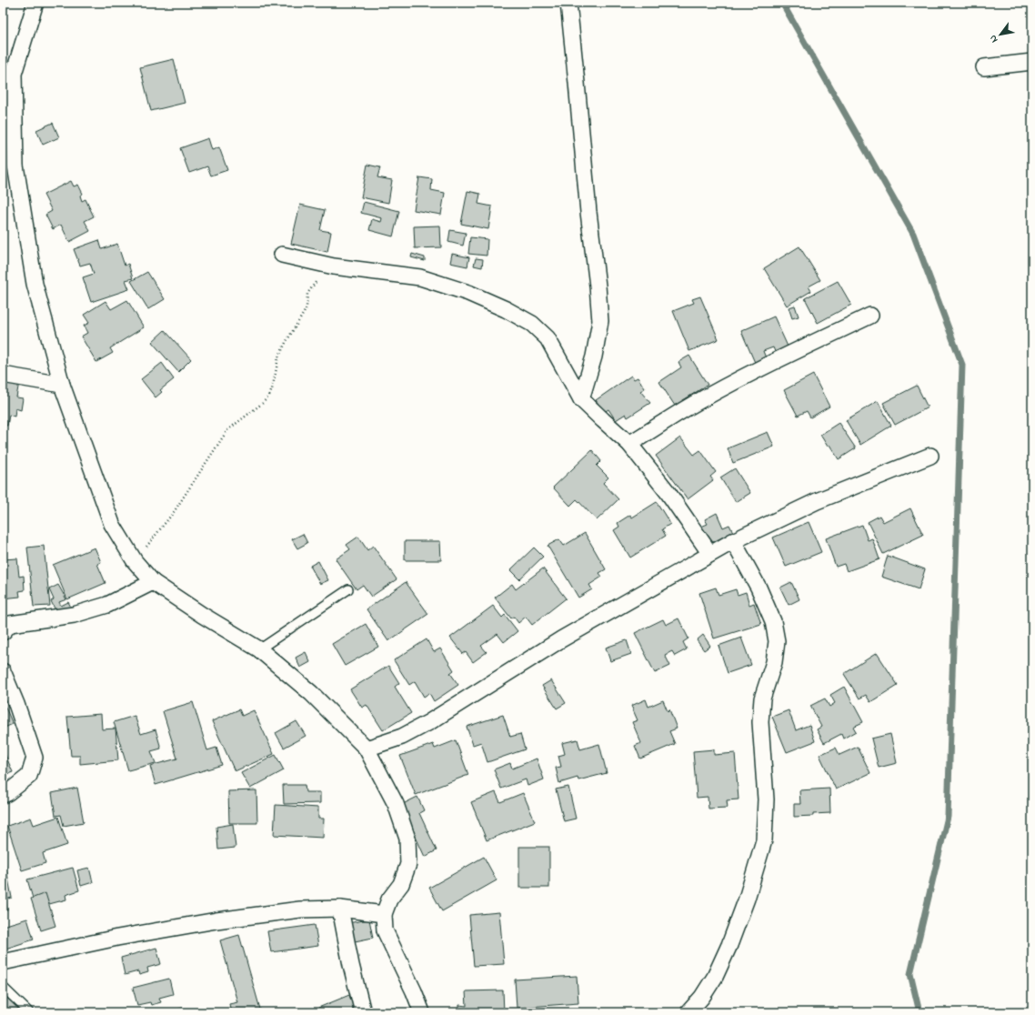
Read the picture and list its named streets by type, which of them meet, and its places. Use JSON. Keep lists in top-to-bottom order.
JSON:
{
  "north": "bottom left"
}
